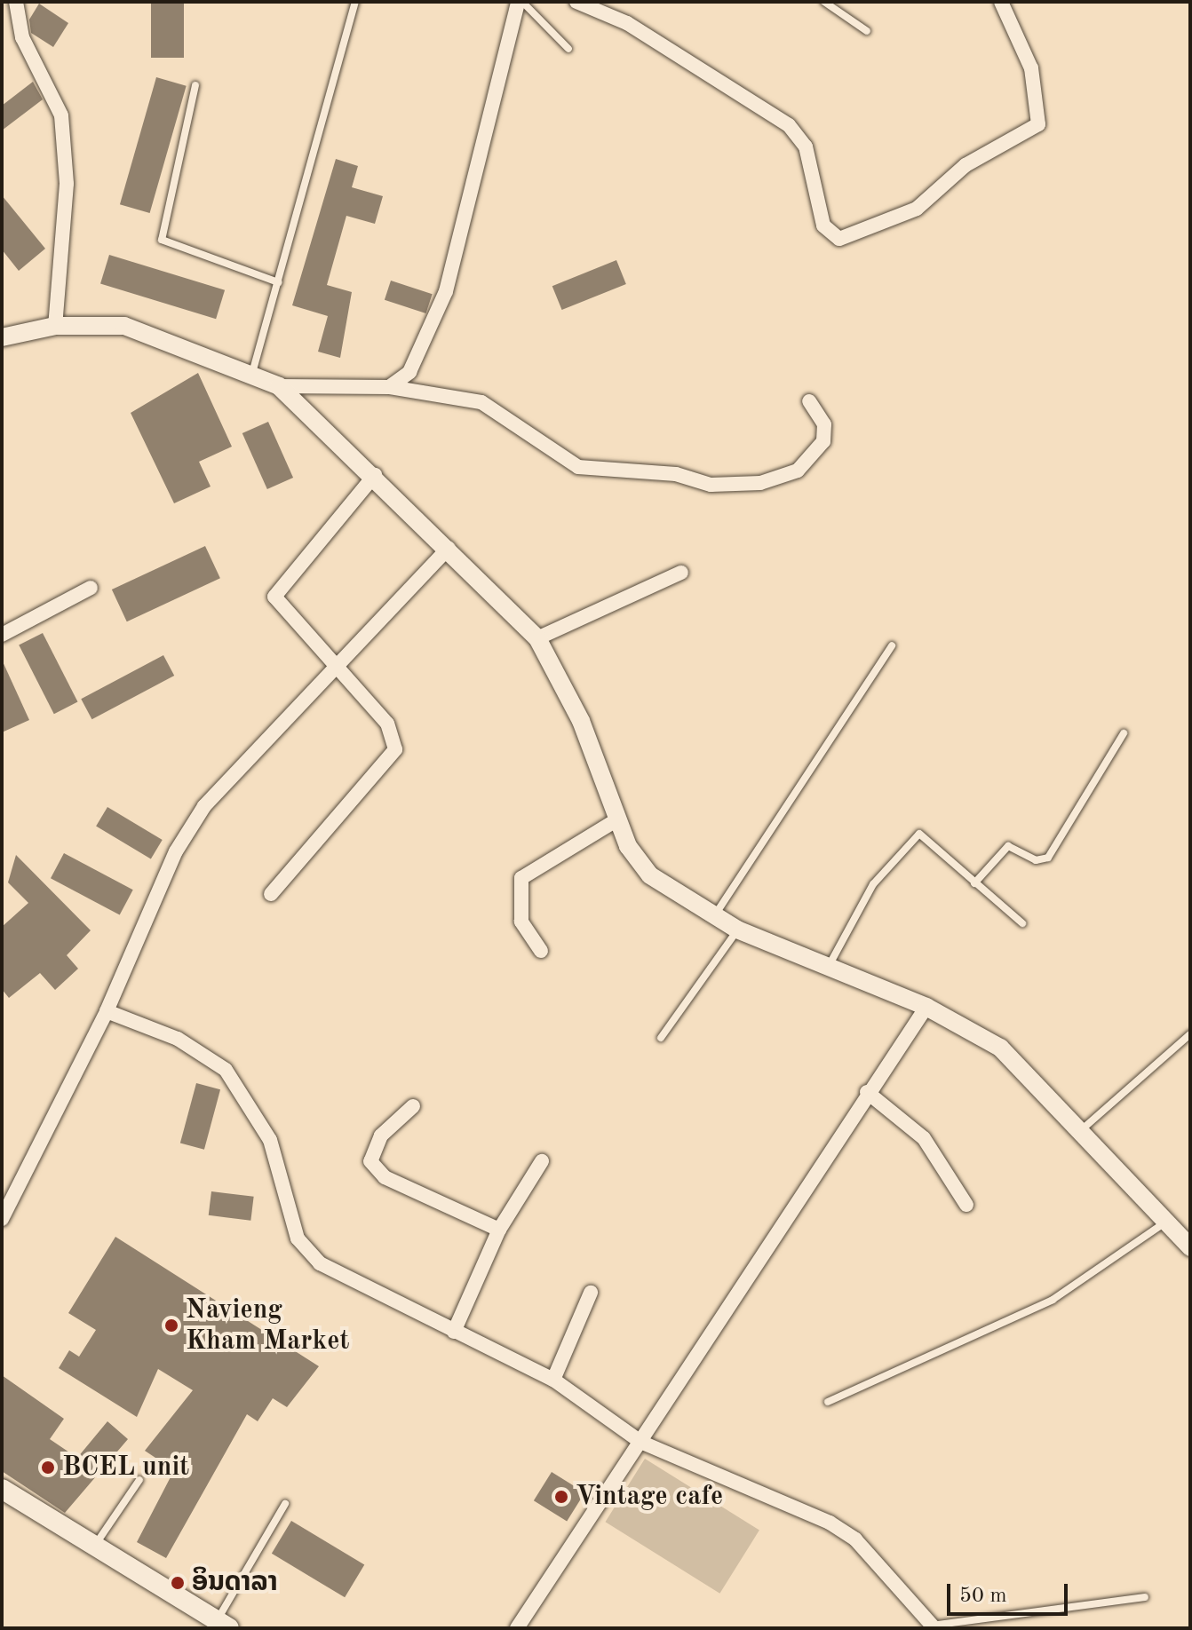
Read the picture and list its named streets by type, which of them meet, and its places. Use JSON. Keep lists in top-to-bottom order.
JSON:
{
  "places": [
    "Navieng Kham Market",
    "BCEL unit",
    "Vintage cafe",
    "ອິນດາລາ"
  ],
  "scale_bar": "50 m"
}
